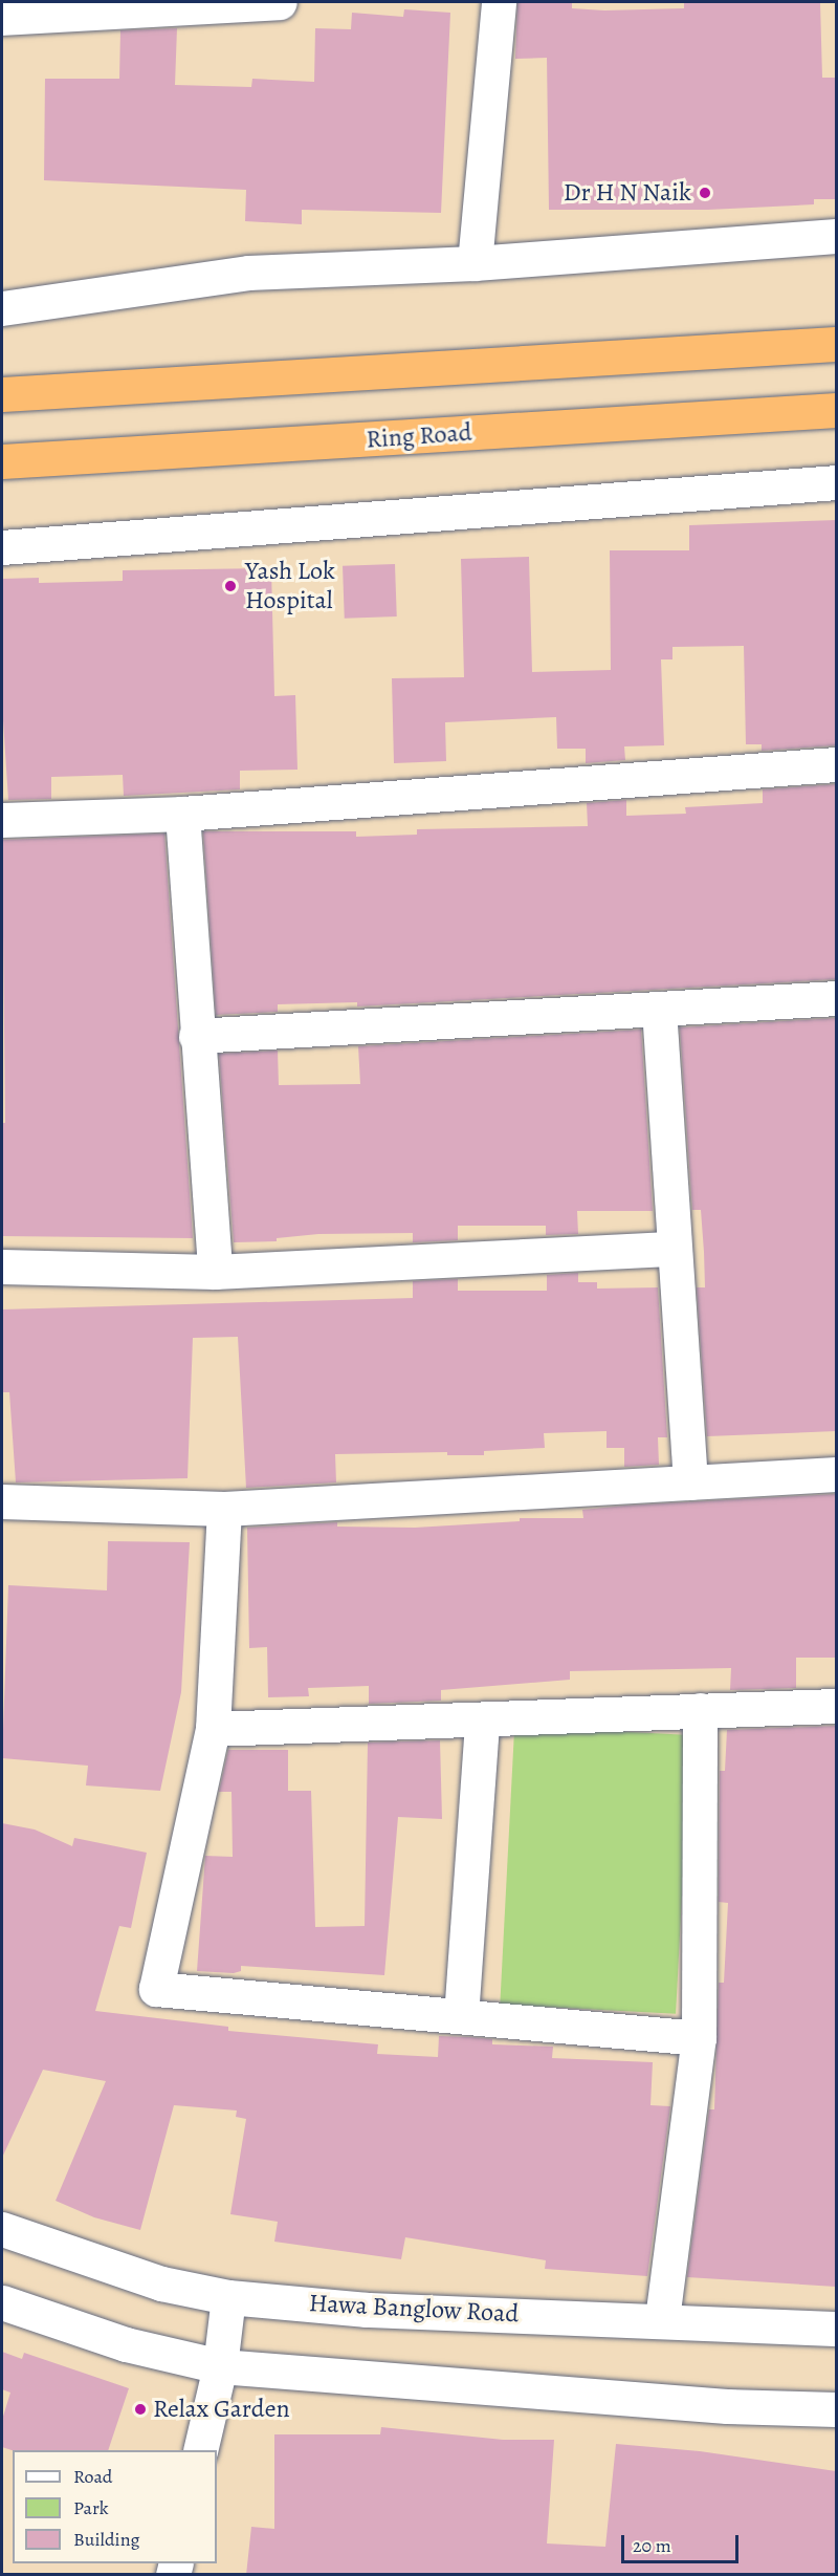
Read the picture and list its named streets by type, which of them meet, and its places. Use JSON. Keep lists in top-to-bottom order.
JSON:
{
  "streets": {
    "highway": ["Ring Road"],
    "street": ["Hawa Banglow Road"]
  },
  "places": ["Dr H N Naik", "Yash Lok Hospital", "Relax Garden"],
  "legend": ["Road", "Park", "Building"],
  "scale_bar": "20 m"
}
